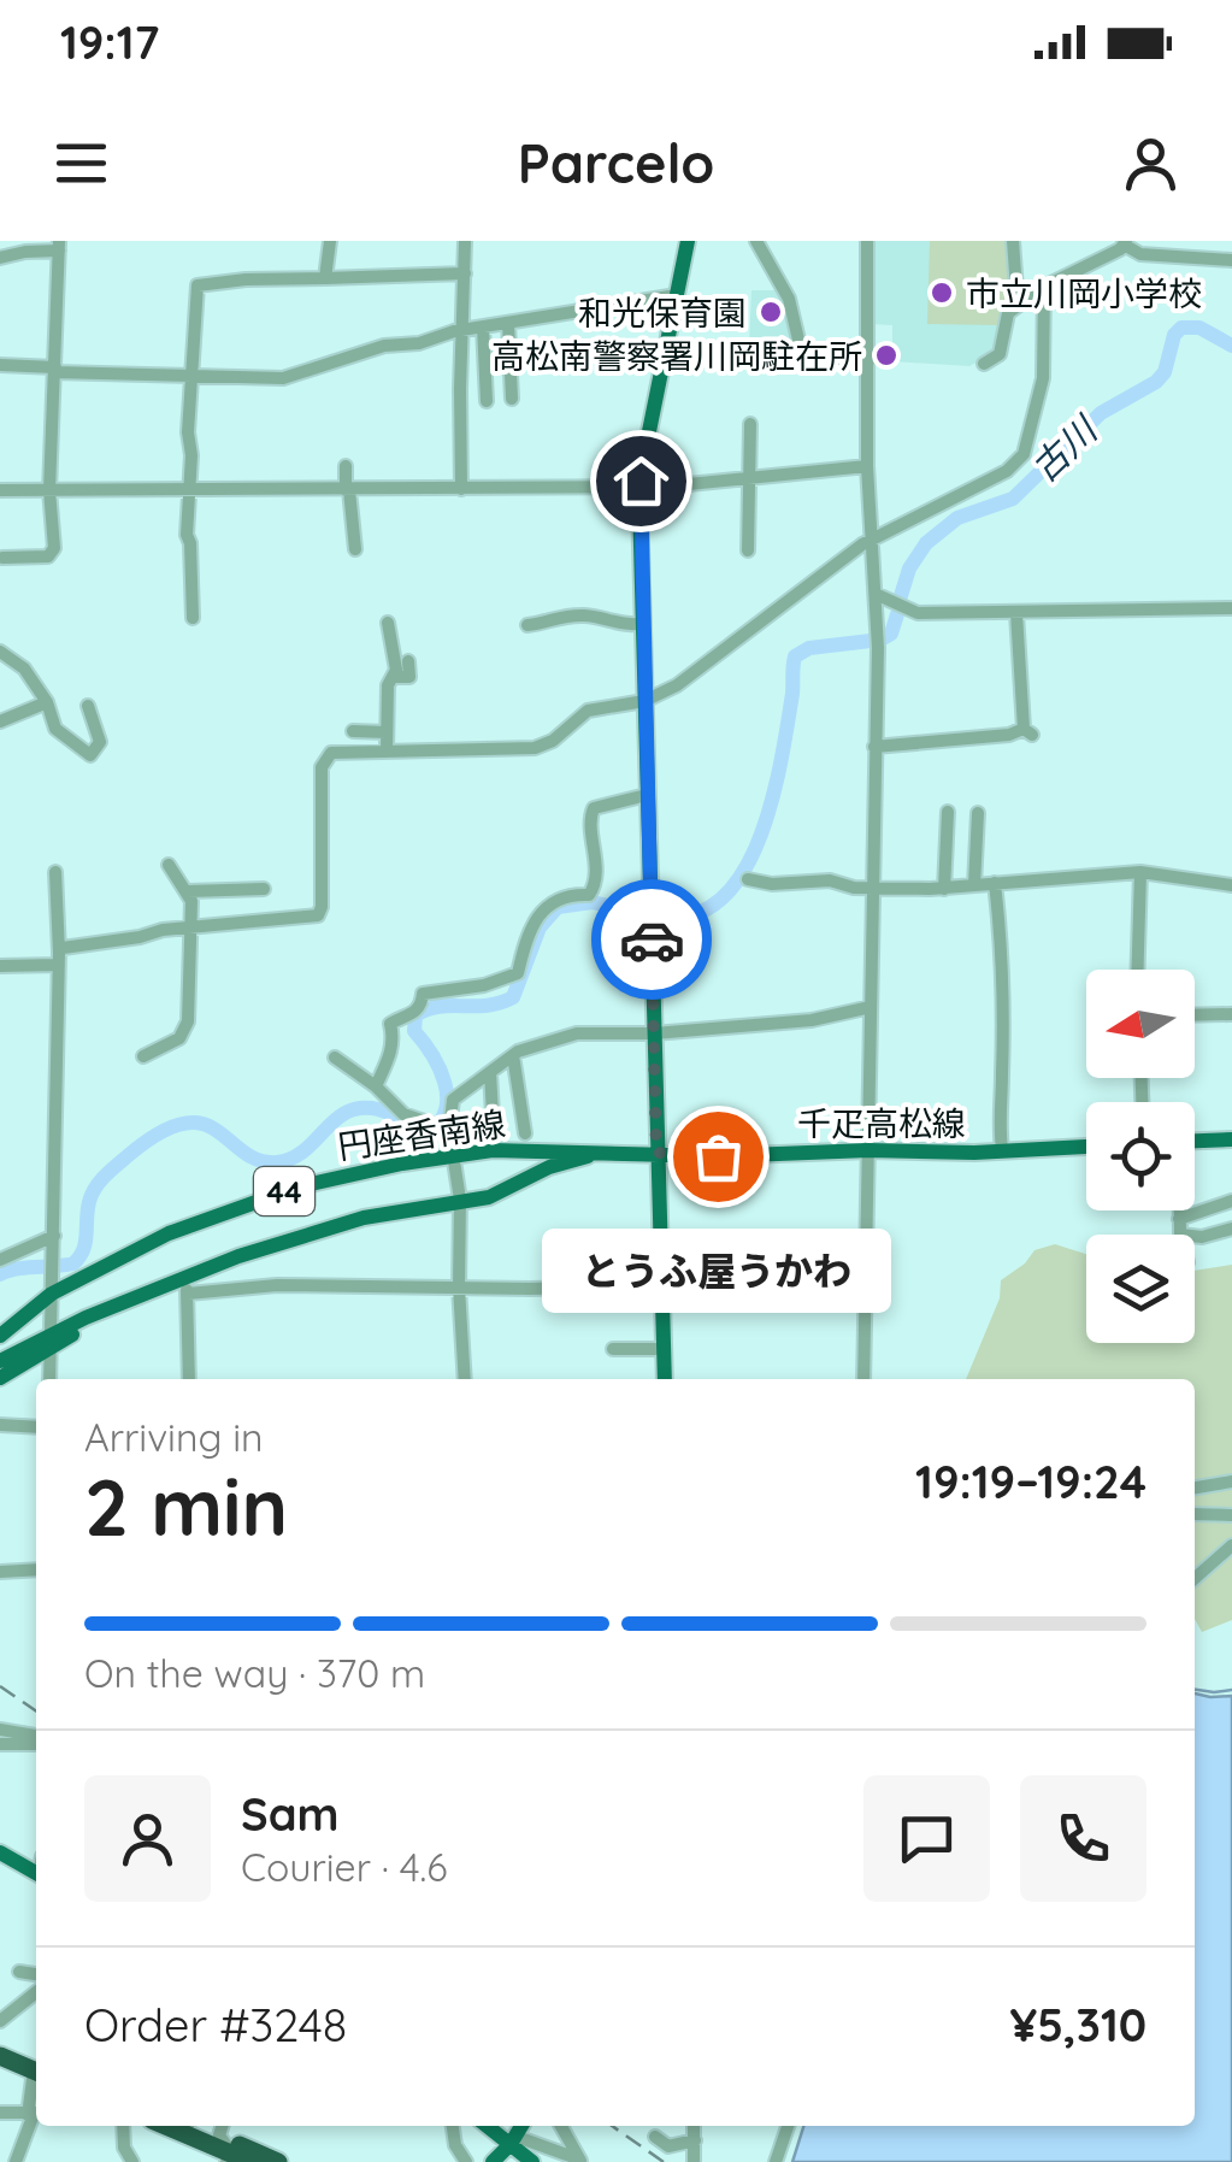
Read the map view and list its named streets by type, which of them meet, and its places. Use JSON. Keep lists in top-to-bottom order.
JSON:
{
  "streets": {
    "main road": ["千疋高松線", "円座香南線", "44"]
  },
  "crossings": [
    ["千疋高松線", "円座香南線"],
    ["円座香南線", "44"]
  ],
  "water": ["古川"],
  "places": [
    "市立川岡小学校",
    "和光保育園",
    "高松南警察署川岡駐在所",
    "とうふ屋うかわ"
  ],
  "north": "left",
  "page": {
    "status": "19:17",
    "header": "Parcelo",
    "bubble": "とうふ屋うかわ",
    "heading": ["2 min", "Arriving in", "19:19–19:24"],
    "panel": [
      "Sam",
      "Courier · 4.6",
      "Order #3248",
      "¥5,310"
    ],
    "bar": "On the way · 370 m"
  }
}
